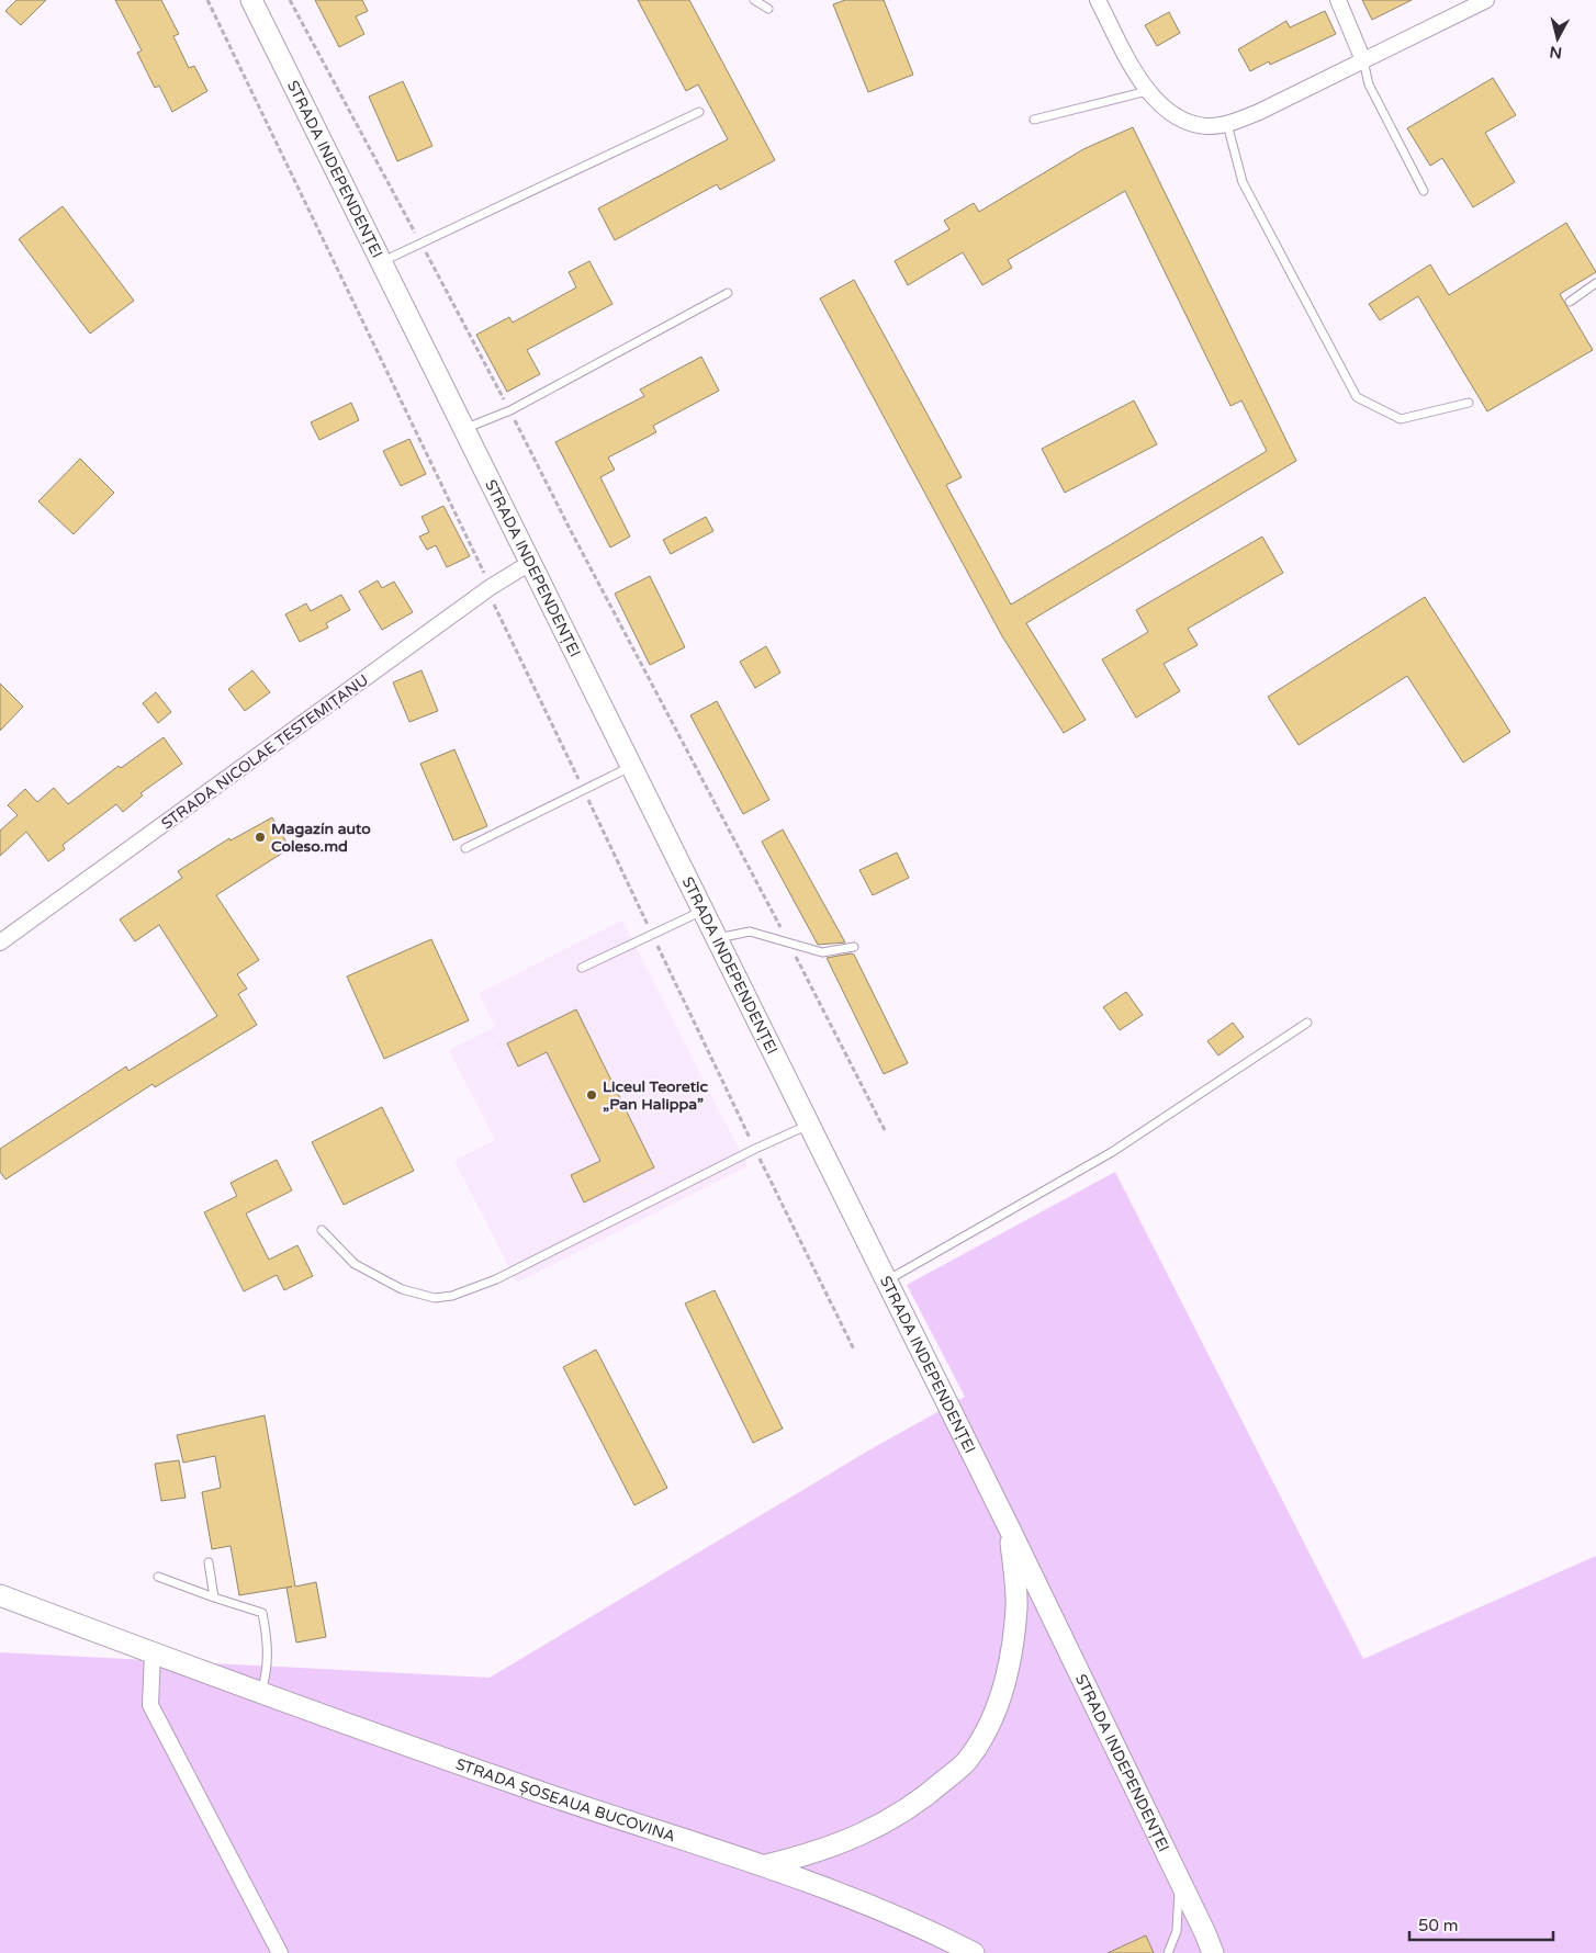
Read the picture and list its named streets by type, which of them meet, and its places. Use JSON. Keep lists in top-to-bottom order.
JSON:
{
  "streets": {
    "main road": ["STRADA INDEPENDENȚEI", "STRADA ȘOSEAUA BUCOVINA"],
    "street": ["STRADA NICOLAE TESTEMIȚANU"]
  },
  "crossings": [
    ["STRADA INDEPENDENȚEI", "STRADA NICOLAE TESTEMIȚANU"]
  ],
  "places": ["Magazín auto Coleso.md", "Liceul Teoretic „Pan Halippa”"],
  "scale_bar": "50 m",
  "north": "bottom"
}
